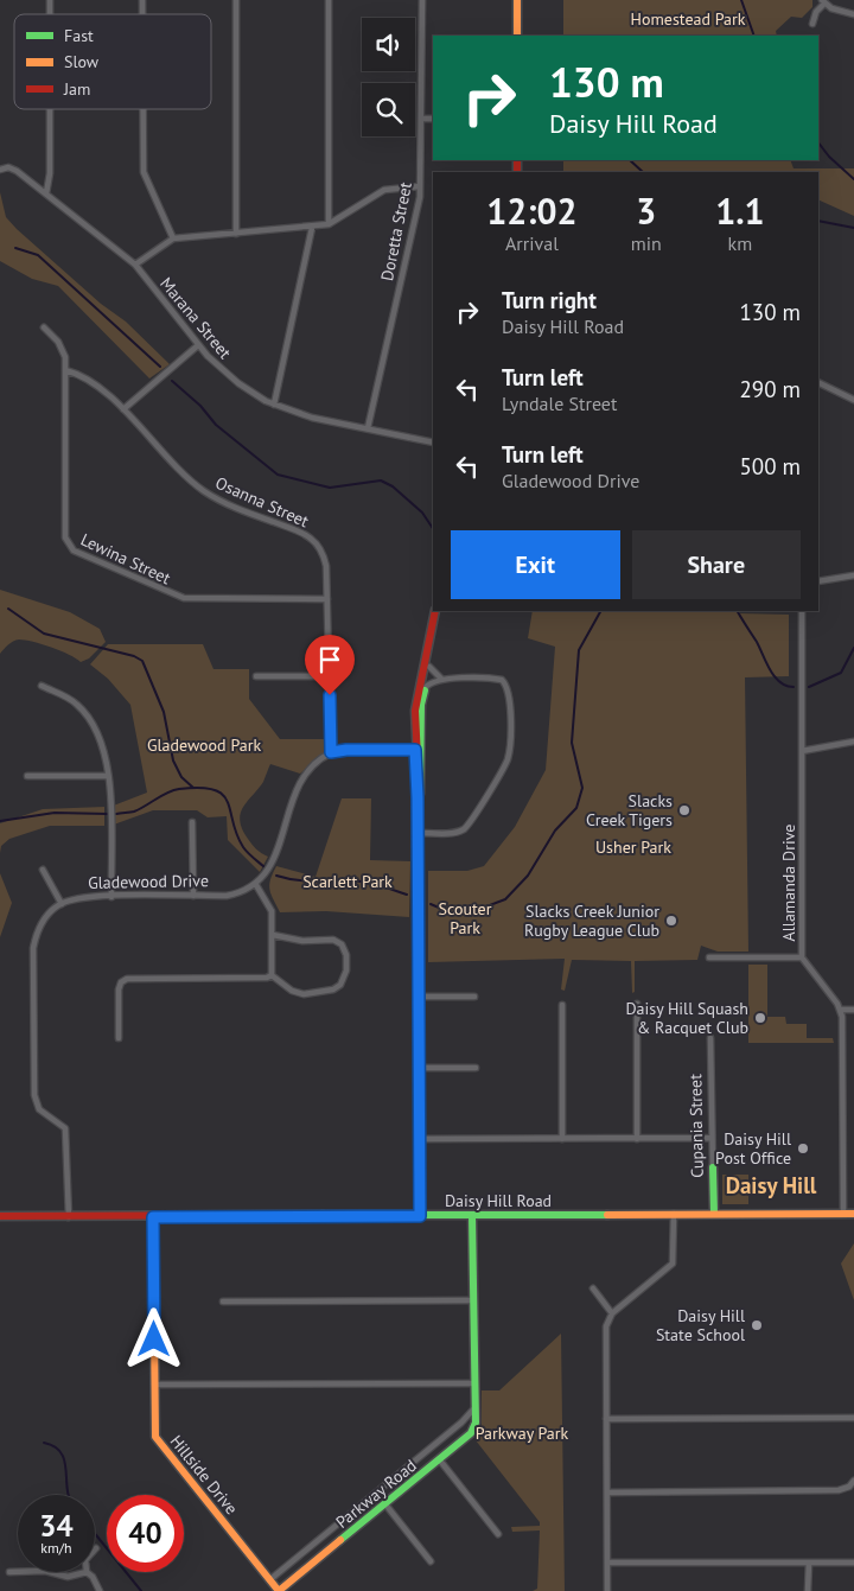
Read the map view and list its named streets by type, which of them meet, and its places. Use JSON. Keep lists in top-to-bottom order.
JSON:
{
  "streets": {
    "street": [
      "Doretta Street",
      "Marana Street",
      "Osanna Street",
      "Lewina Street",
      "Gladewood Drive",
      "Allamanda Drive",
      "Cupania Street",
      "Daisy Hill Road",
      "Hillside Drive",
      "Parkway Road"
    ]
  },
  "crossings": [
    ["Doretta Street", "Marana Street"],
    ["Osanna Street", "Lewina Street"],
    ["Cupania Street", "Daisy Hill Road"],
    ["Daisy Hill Road", "Hillside Drive"],
    ["Daisy Hill Road", "Parkway Road"],
    ["Hillside Drive", "Parkway Road"]
  ],
  "districts": ["Daisy Hill"],
  "parks": [
    "Homestead Park",
    "Gladewood Park",
    "Usher Park",
    "Scarlett Park",
    "Scouter Park",
    "Parkway Park"
  ],
  "places": [
    "Slacks Creek Tigers",
    "Slacks Creek Junior Rugby League Club",
    "Daisy Hill Squash & Racquet Club",
    "Daisy Hill Post Office",
    "Daisy Hill State School"
  ],
  "legend": ["Fast", "Slow", "Jam"],
  "page": {
    "turn": ["130 m", "Daisy Hill Road"],
    "eta": [
      "12:02",
      "Arrival",
      "3",
      "min",
      "1.1",
      "km"
    ],
    "list": [
      {
        "name": "Turn right",
        "note": "Daisy Hill Road",
        "value": "130 m"
      },
      {
        "name": "Turn left",
        "note": "Lyndale Street",
        "value": "290 m"
      },
      {
        "name": "Turn left",
        "note": "Gladewood Drive",
        "value": "500 m"
      }
    ],
    "buttons": ["Exit", "Share"],
    "speed": "34 km/h",
    "limit": "40"
  }
}
